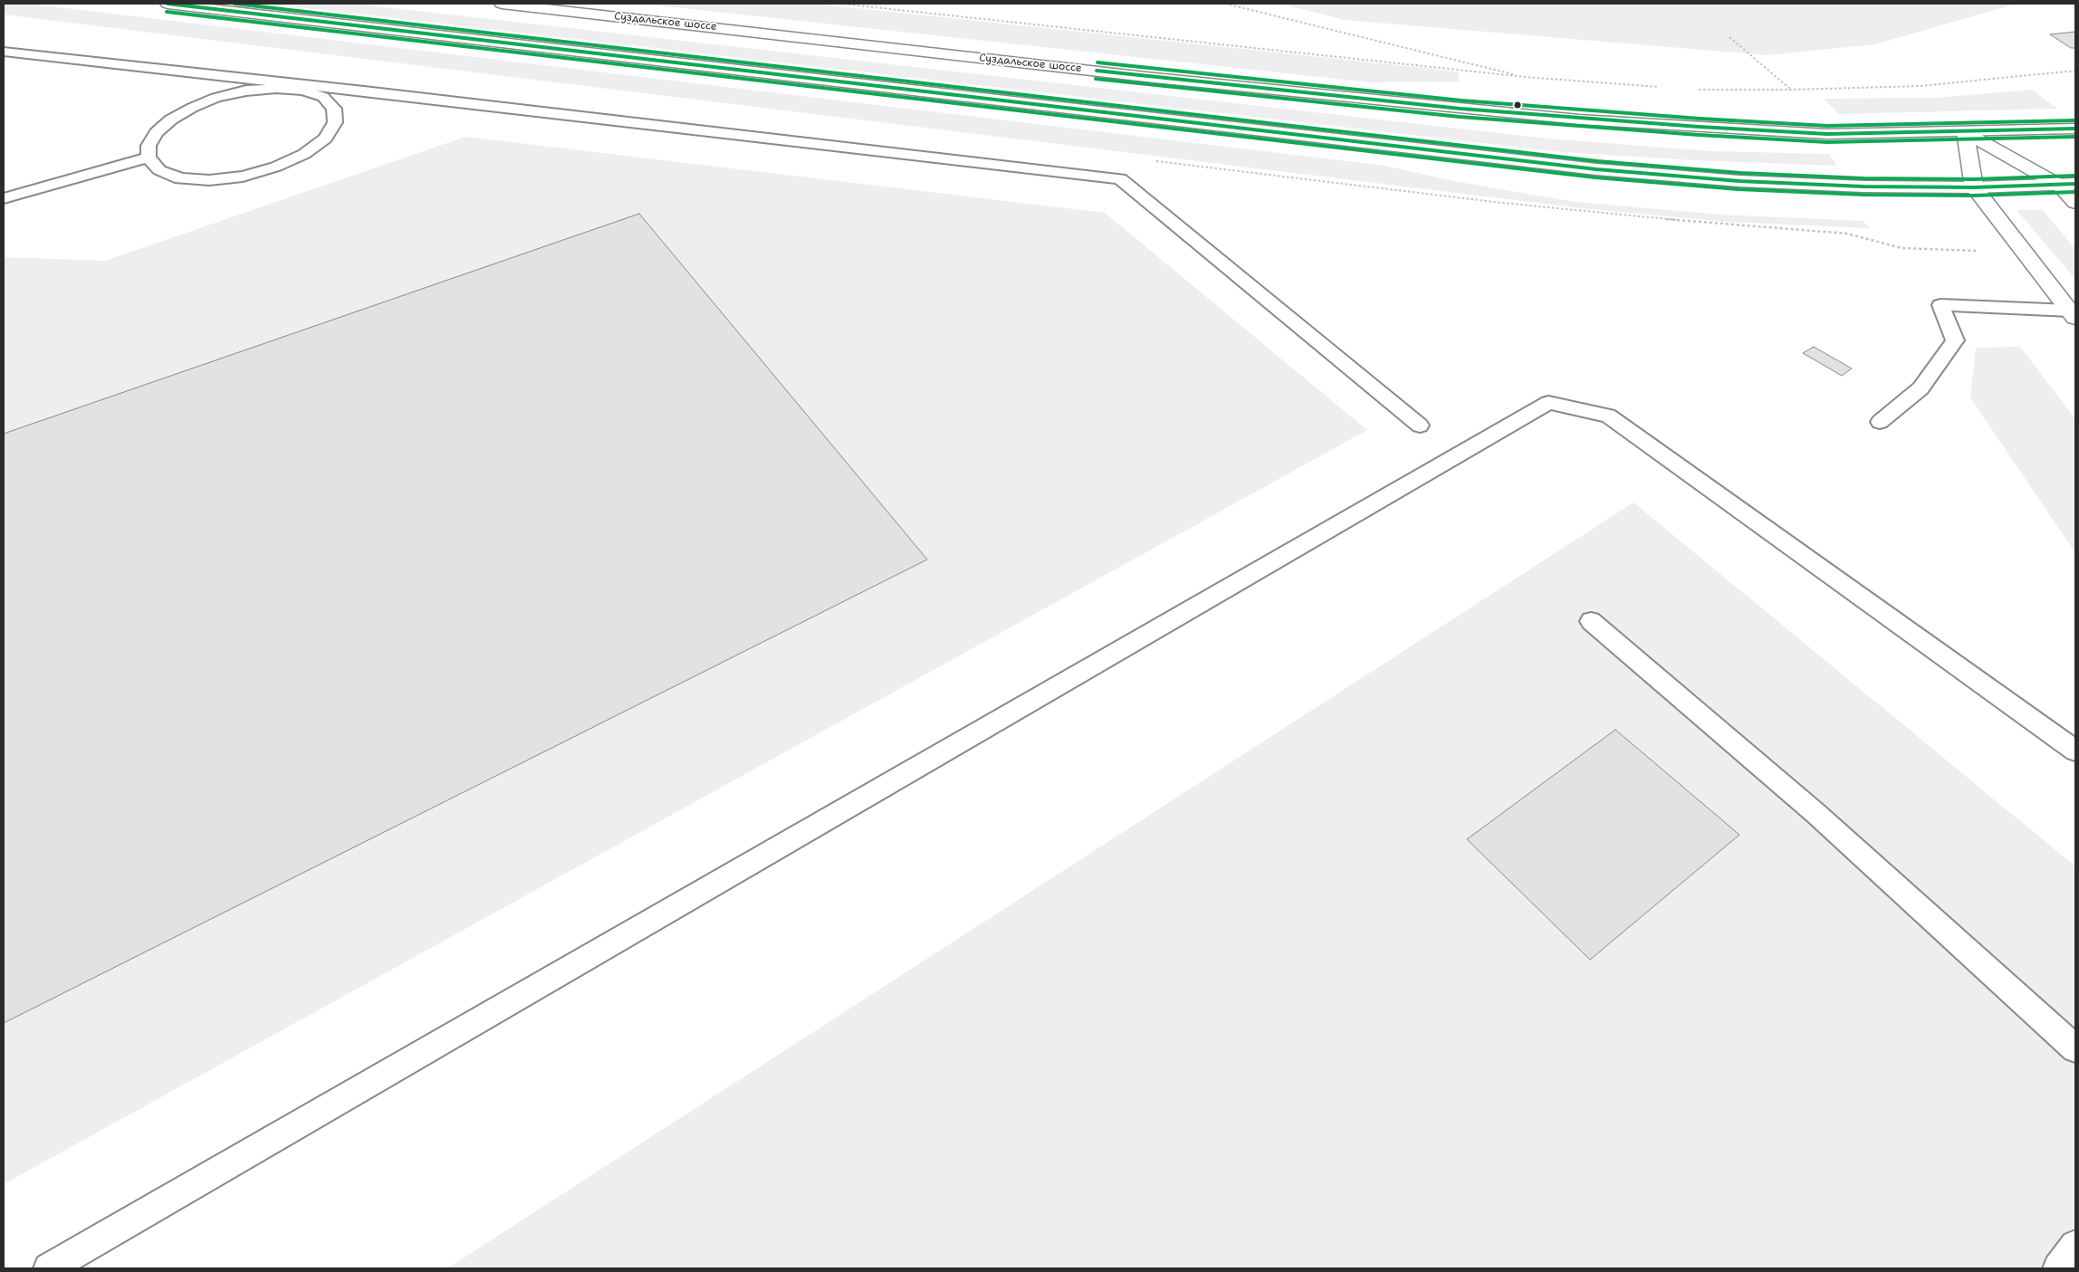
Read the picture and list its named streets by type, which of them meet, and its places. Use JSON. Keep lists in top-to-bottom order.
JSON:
{
  "streets": {
    "main road": ["Суздальское шоссе"]
  }
}
